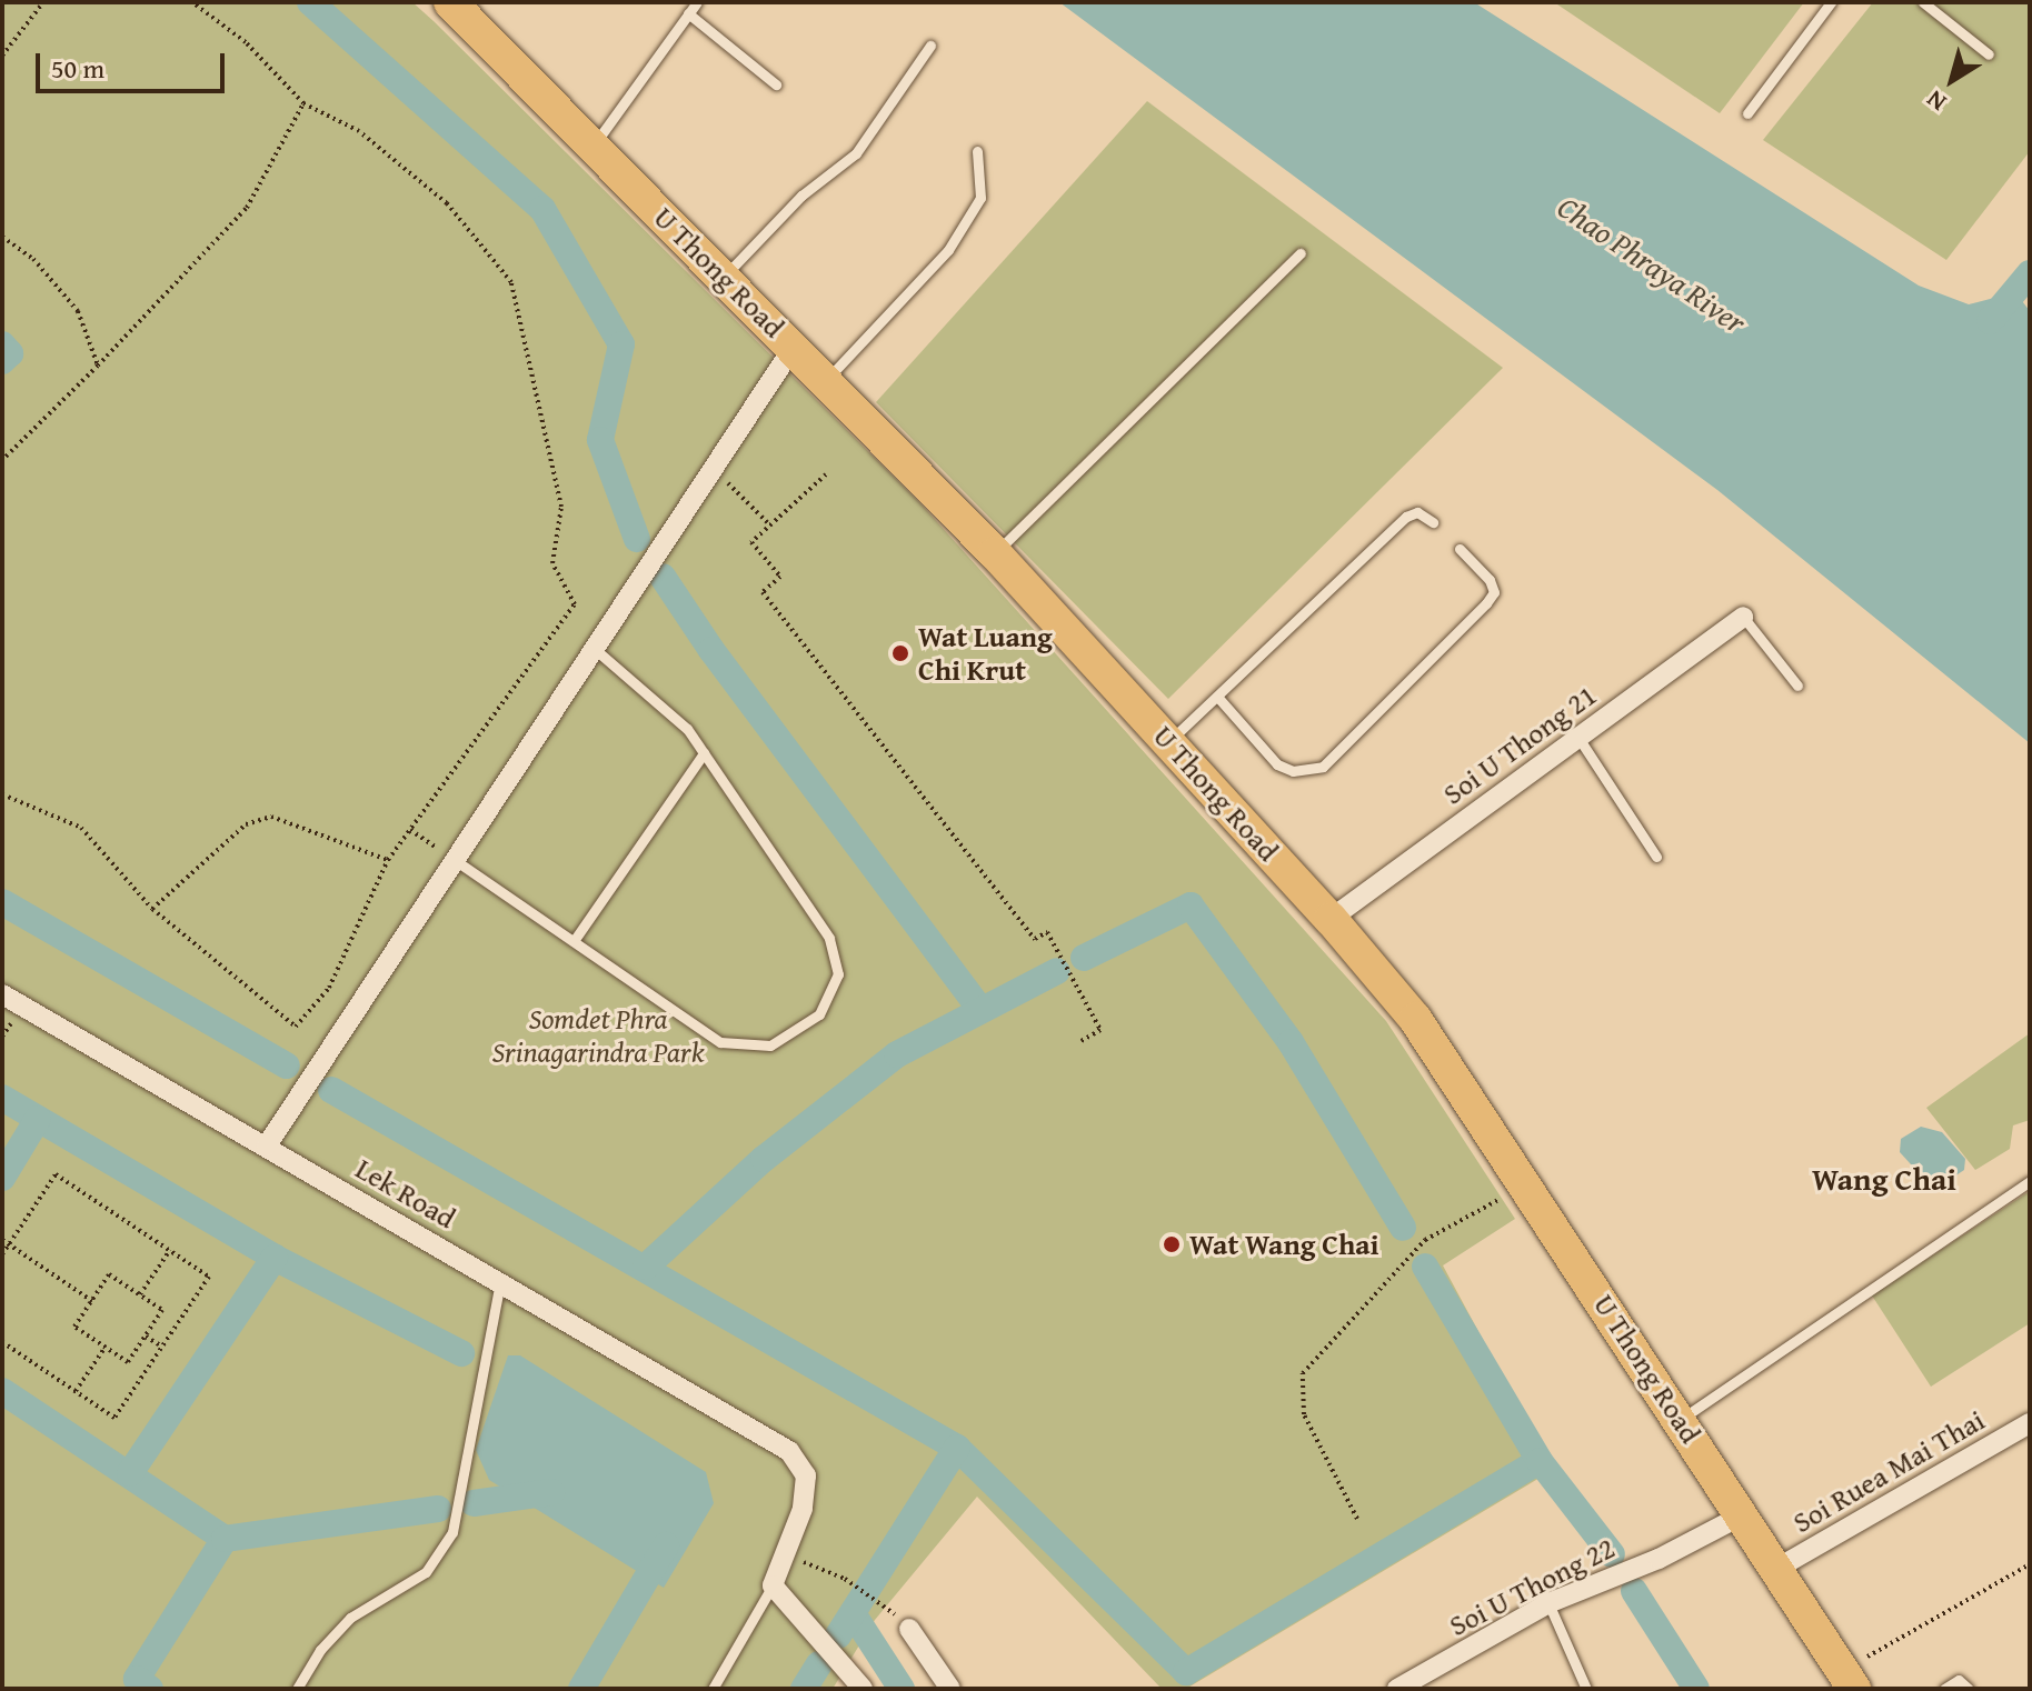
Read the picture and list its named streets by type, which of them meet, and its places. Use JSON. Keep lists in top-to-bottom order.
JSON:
{
  "streets": {
    "main road": ["U Thong Road"],
    "street": [
      "Soi U Thong 21",
      "Lek Road",
      "Soi Ruea Mai Thai",
      "Soi U Thong 22"
    ]
  },
  "crossings": [
    ["U Thong Road", "Soi U Thong 21"],
    ["U Thong Road", "Soi Ruea Mai Thai"],
    ["U Thong Road", "Soi U Thong 22"]
  ],
  "districts": ["Wang Chai"],
  "water": ["Chao Phraya River"],
  "parks": ["Somdet Phra Srinagarindra Park"],
  "places": ["Wat Luang Chi Krut", "Wat Wang Chai"],
  "scale_bar": "50 m",
  "north": "bottom left"
}
